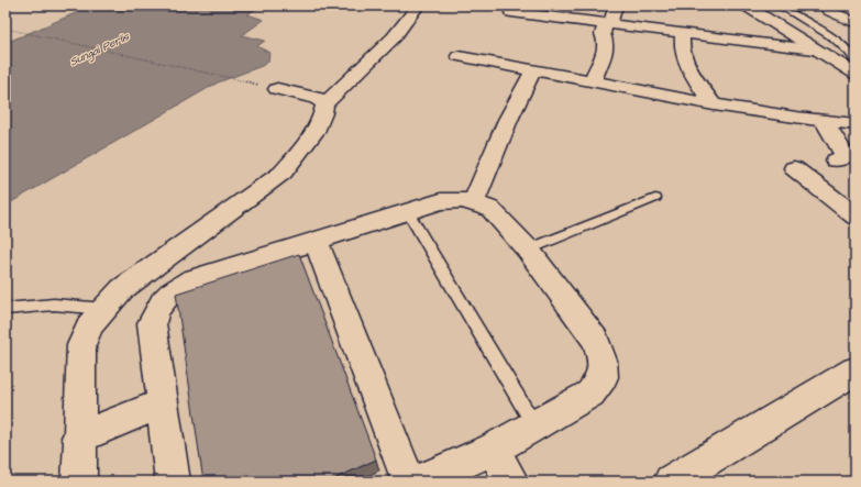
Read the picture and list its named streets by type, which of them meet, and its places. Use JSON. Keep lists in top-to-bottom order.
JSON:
{
  "water": ["Sungai Perlis"]
}
